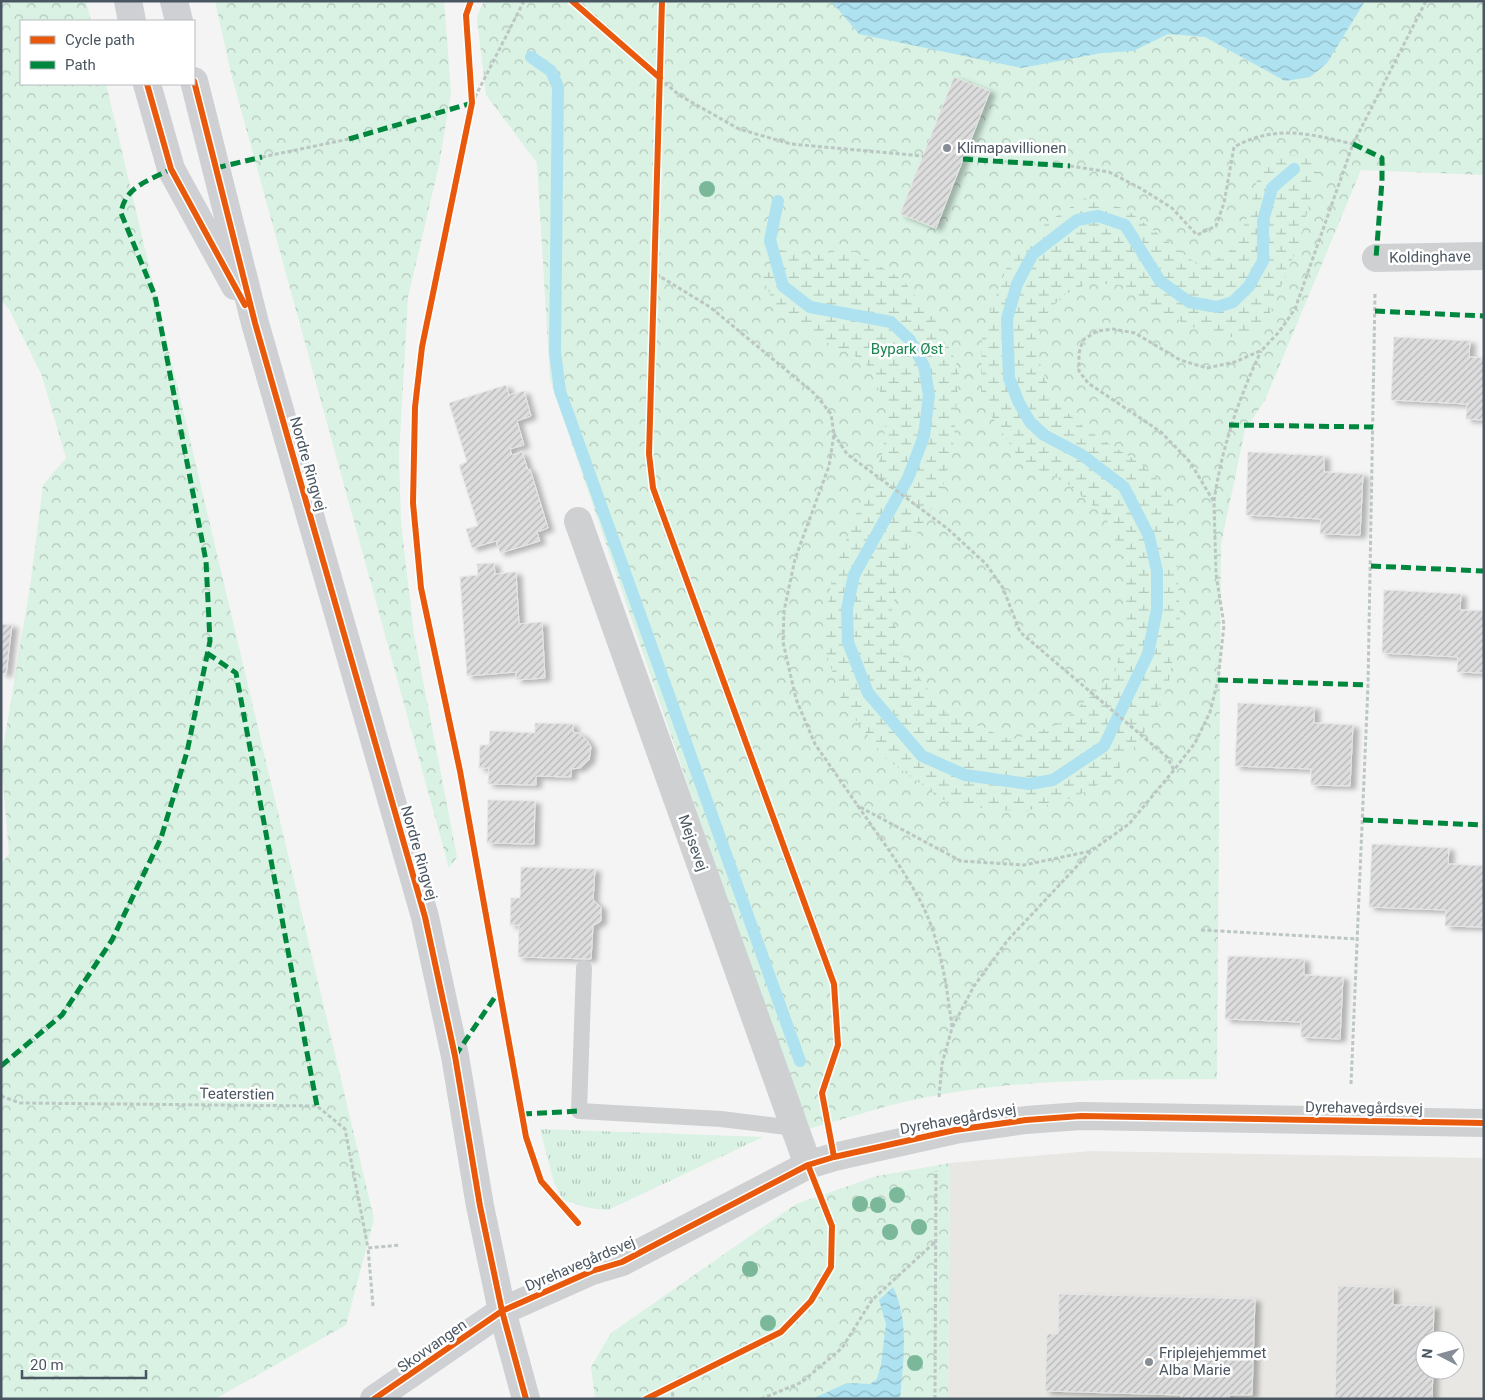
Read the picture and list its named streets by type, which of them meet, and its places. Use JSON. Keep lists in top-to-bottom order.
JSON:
{
  "streets": {
    "main road": ["Nordre Ringvej", "Skovvangen"],
    "street": ["Koldinghave", "Mejsevej", "Dyrehavegårdsvej"],
    "path": ["Teaterstien"]
  },
  "crossings": [
    ["Nordre Ringvej", "Dyrehavegårdsvej"],
    ["Nordre Ringvej", "Skovvangen"],
    ["Mejsevej", "Dyrehavegårdsvej"],
    ["Dyrehavegårdsvej", "Skovvangen"]
  ],
  "parks": ["Bypark Øst"],
  "places": ["Klimapavillionen", "Friplejehjemmet Alba Marie"],
  "legend": ["Cycle path", "Path"],
  "scale_bar": "20 m",
  "north": "left"
}
